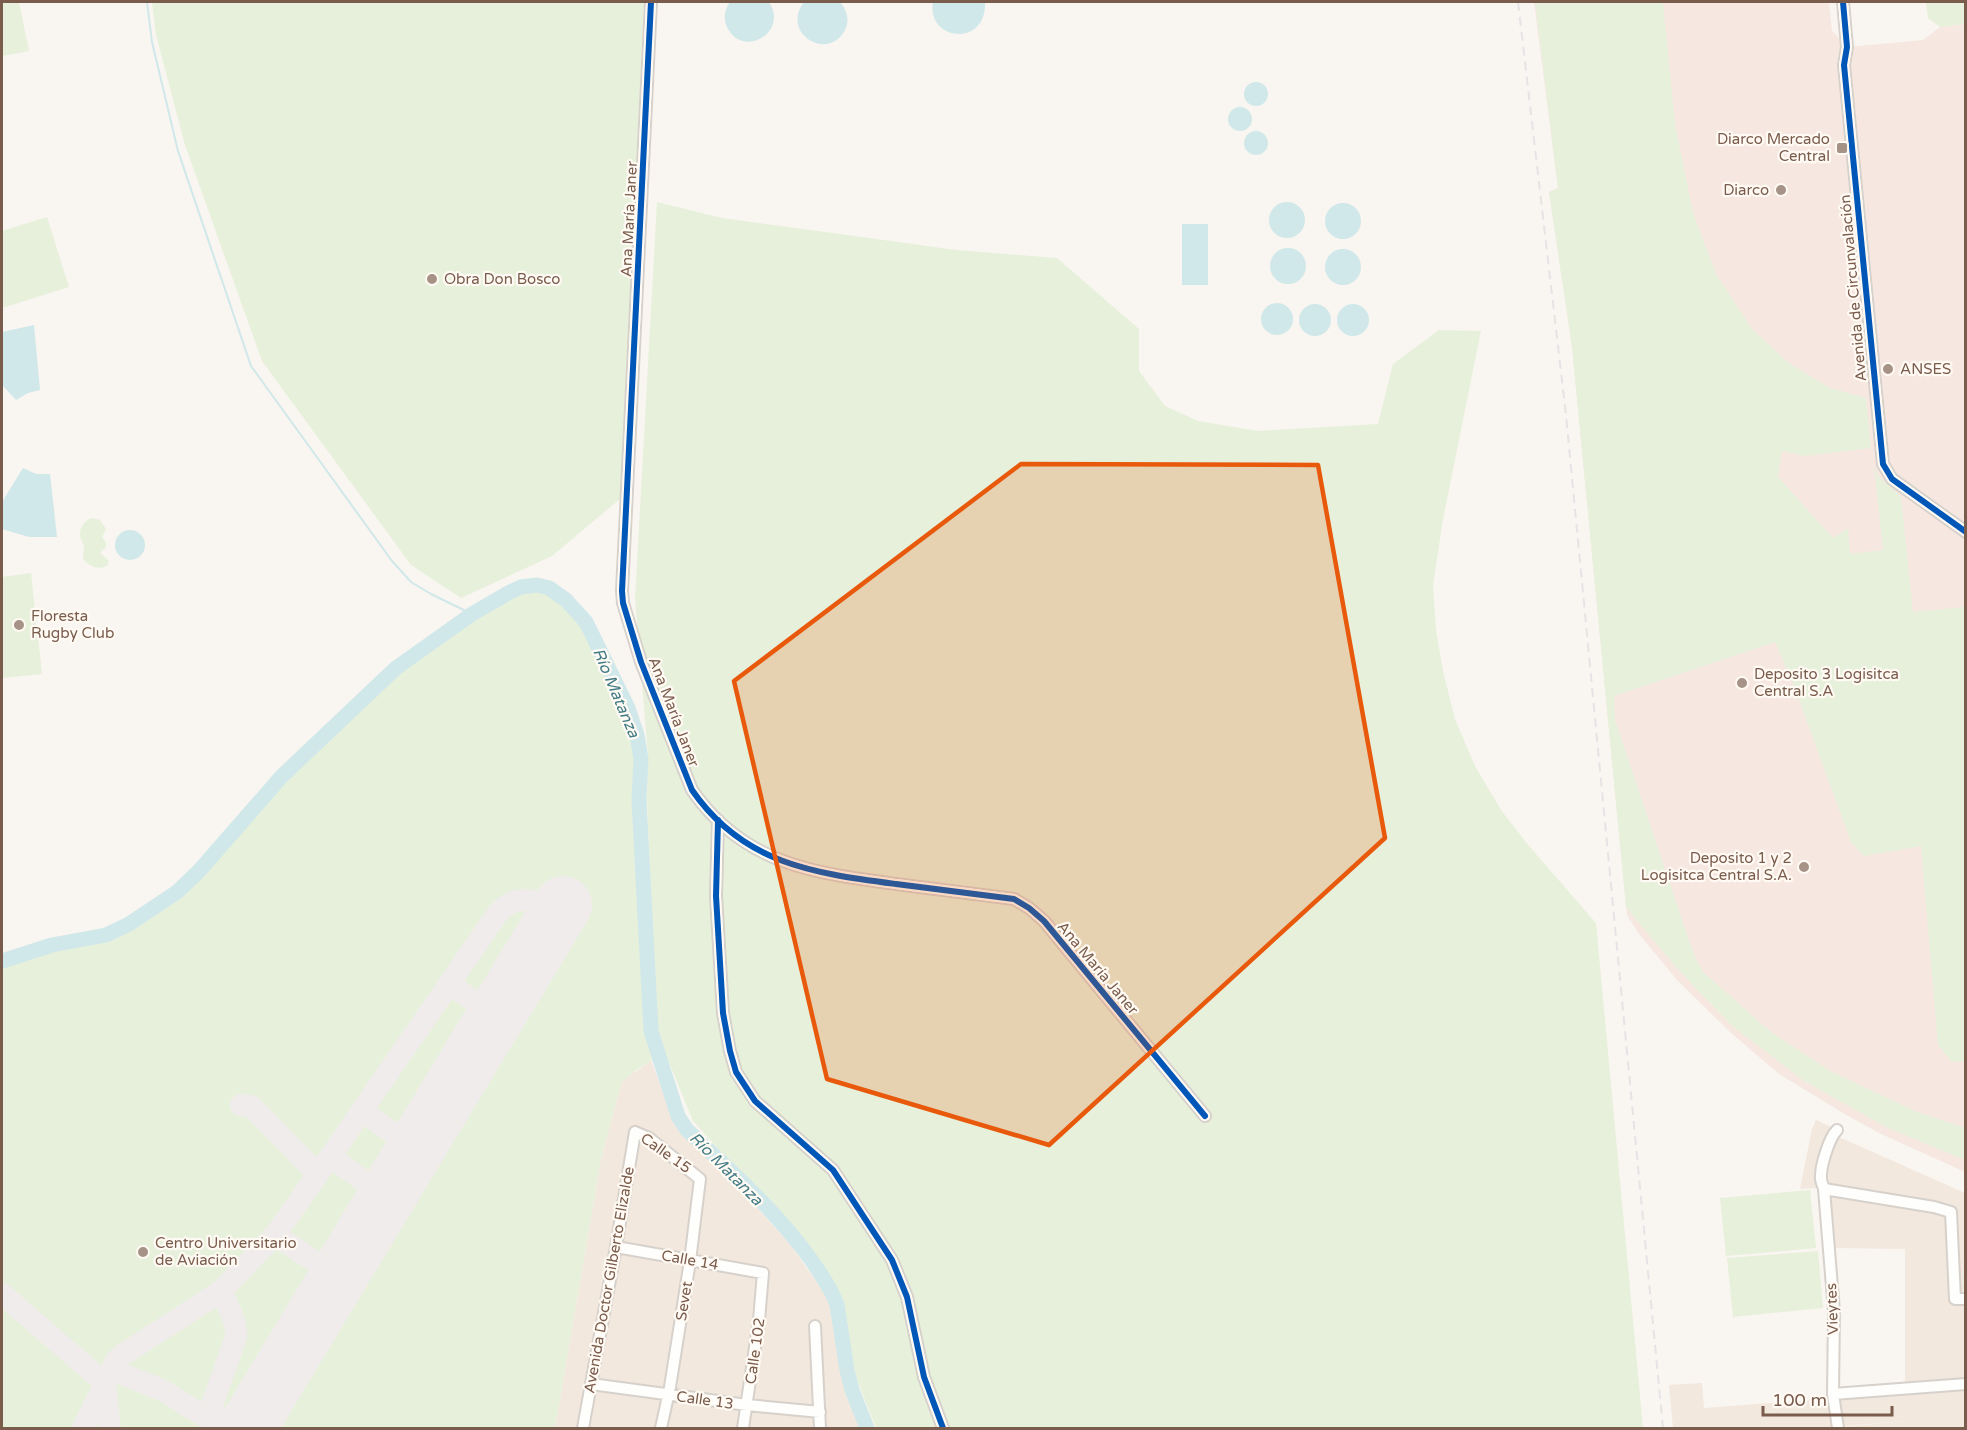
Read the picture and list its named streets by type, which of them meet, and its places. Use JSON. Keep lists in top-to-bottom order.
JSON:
{
  "streets": {
    "street": [
      "Ana María Janer",
      "Avenida de Circunvalación",
      "Calle 15",
      "Calle 14",
      "Avenida Doctor Gilberto Elizalde",
      "Sevet",
      "Vieytes",
      "Calle 102",
      "Calle 13"
    ]
  },
  "crossings": [
    ["Calle 15", "Avenida Doctor Gilberto Elizalde"],
    ["Calle 15", "Sevet"],
    ["Calle 14", "Avenida Doctor Gilberto Elizalde"],
    ["Calle 14", "Sevet"],
    ["Calle 14", "Calle 102"],
    ["Avenida Doctor Gilberto Elizalde", "Calle 13"],
    ["Sevet", "Calle 13"],
    ["Calle 102", "Calle 13"]
  ],
  "water": ["Río Matanza"],
  "places": {
    "transit": ["Diarco Mercado Central"],
    "other": [
      "Diarco",
      "Obra Don Bosco",
      "ANSES",
      "Floresta Rugby Club",
      "Deposito 3 Logisitca Central S.A",
      "Deposito 1 y 2 Logisitca Central S.A.",
      "Centro Universitario de Aviación"
    ]
  },
  "scale_bar": "100 m"
}
